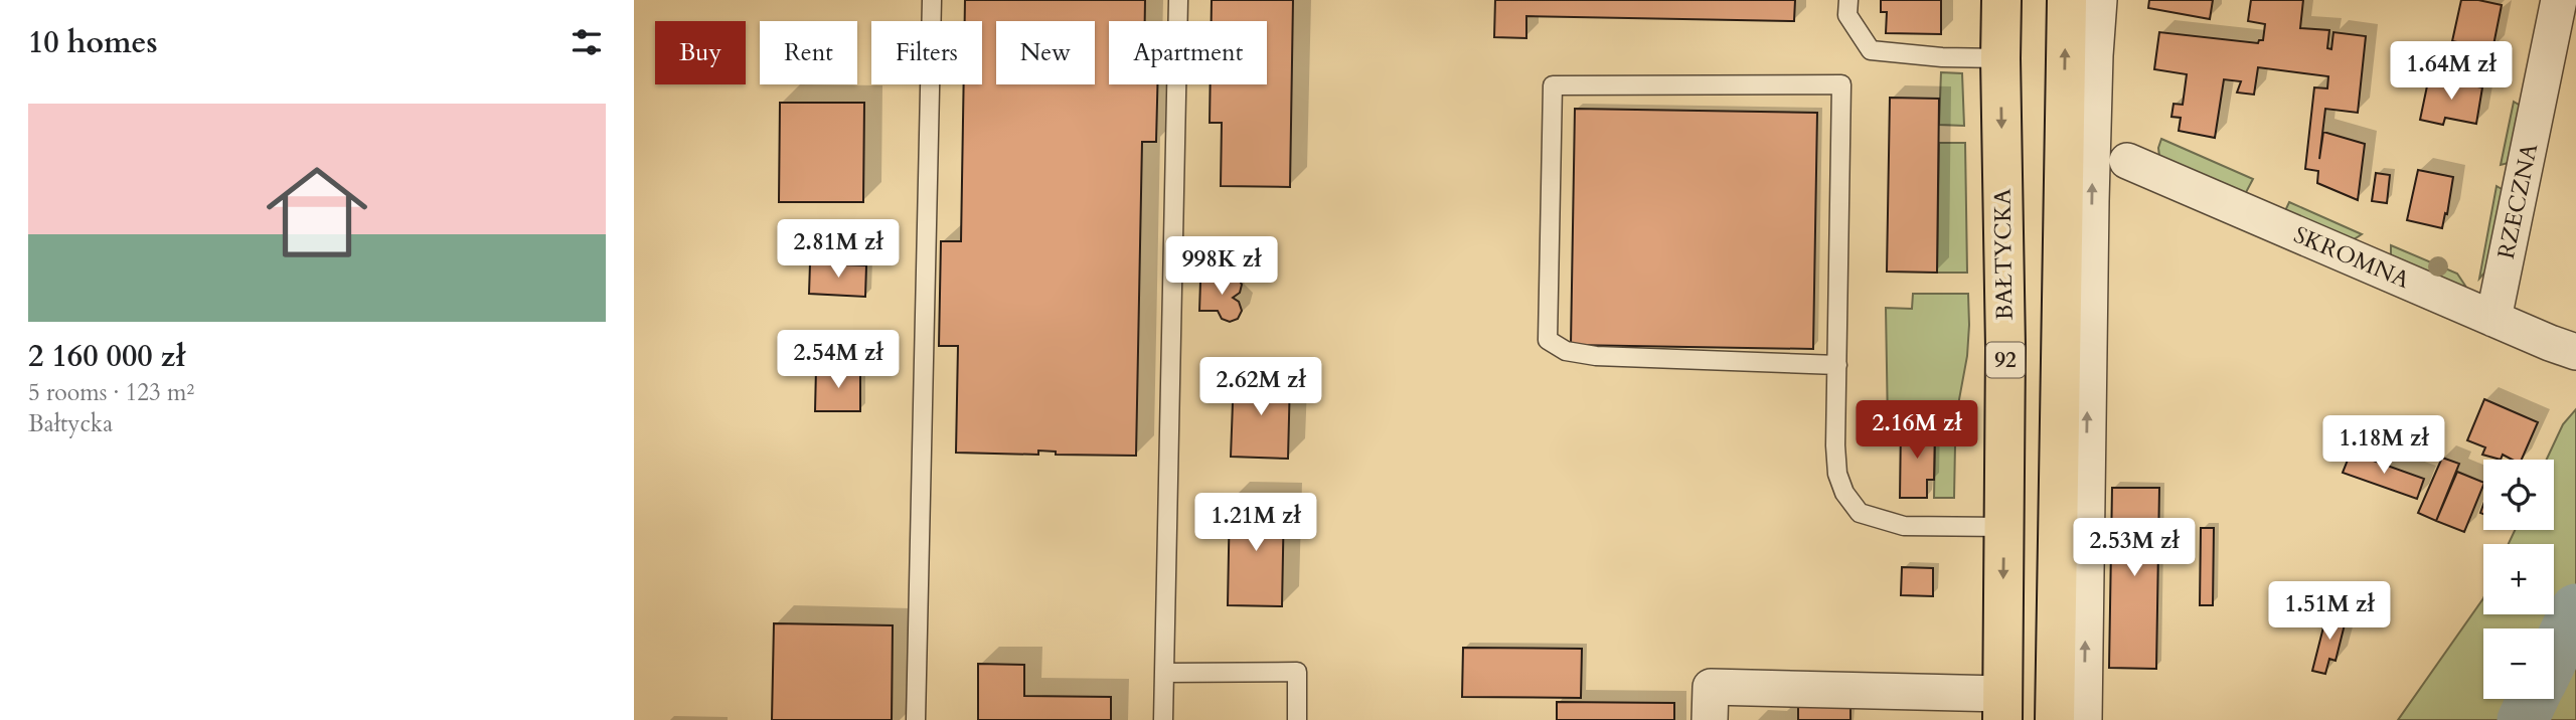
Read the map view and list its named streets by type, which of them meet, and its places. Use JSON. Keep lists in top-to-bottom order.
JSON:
{
  "streets": {
    "main road": ["BAŁTYCKA", "92"],
    "street": ["RZECZNA", "SKROMNA"]
  },
  "crossings": [
    ["RZECZNA", "SKROMNA"]
  ],
  "page": {
    "heading": "10 homes",
    "chip": [
      "Buy",
      "Rent",
      "Filters",
      "New",
      "Apartment"
    ],
    "price": [
      "1.64M zł",
      "2.81M zł",
      "998K zł",
      "2.54M zł",
      "2.62M zł",
      "2.16M zł",
      "1.18M zł",
      "1.21M zł",
      "2.53M zł",
      "1.51M zł"
    ],
    "list": [
      {
        "name": "2 160 000 zł",
        "note": "5 rooms · 123 m² · Bałtycka"
      }
    ],
    "map_buttons": ["+", "−"]
  }
}
